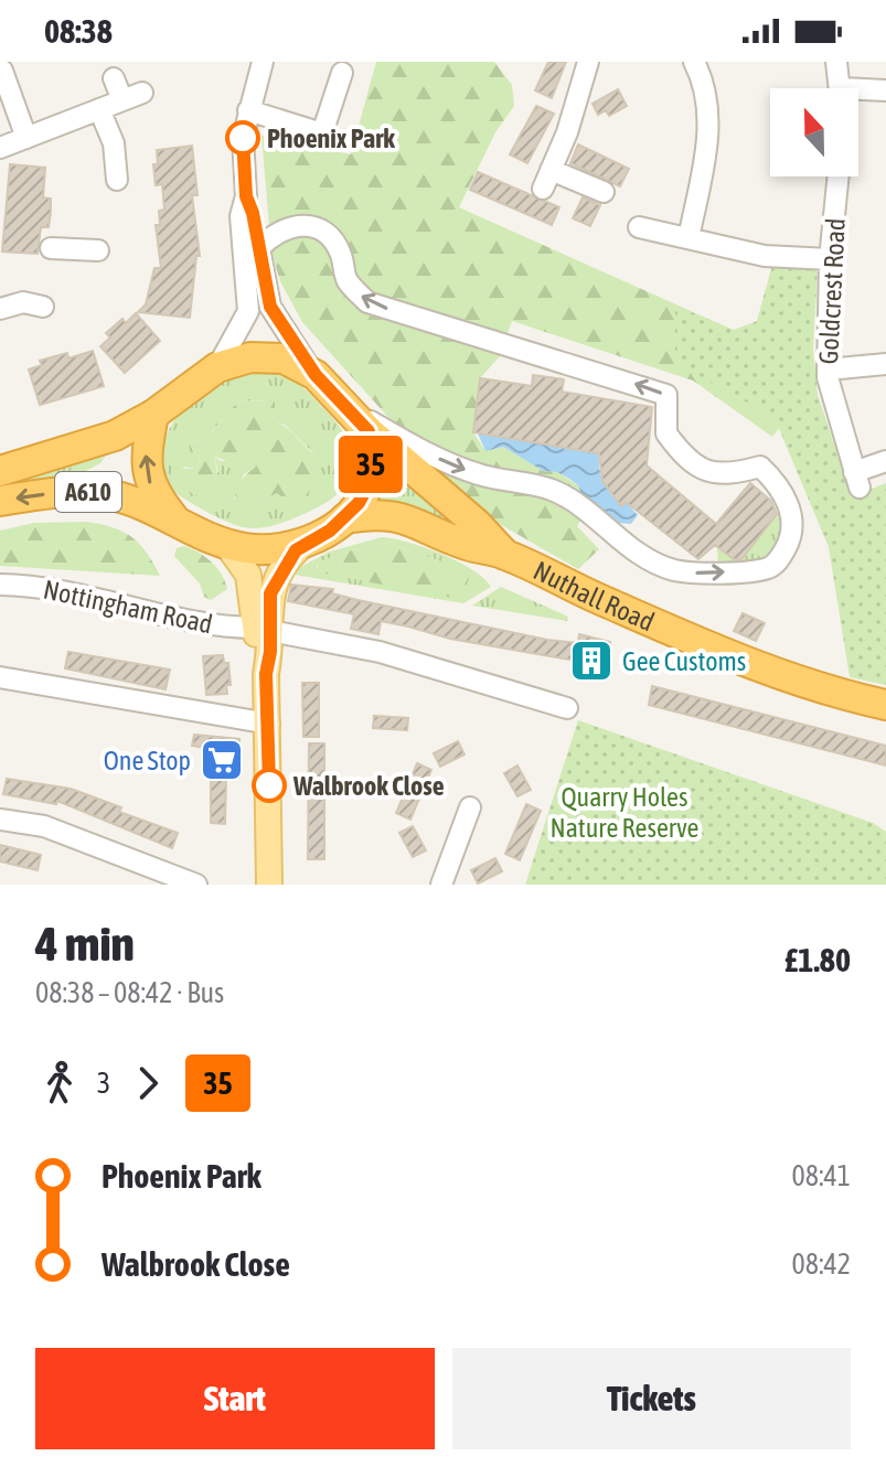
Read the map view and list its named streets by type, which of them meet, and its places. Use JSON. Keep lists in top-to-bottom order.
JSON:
{
  "streets": {
    "highway": ["A610", "Nuthall Road"],
    "street": ["Goldcrest Road", "Nottingham Road"]
  },
  "crossings": [
    ["A610", "Nuthall Road"]
  ],
  "parks": ["Quarry Holes Nature Reserve"],
  "places": {
    "other": ["Phoenix Park", "Walbrook Close"],
    "building": ["Gee Customs"],
    "supermarket": ["One Stop"]
  },
  "lines": ["bus line 35"],
  "north": "top",
  "page": {
    "status": "08:38",
    "on_map": "35",
    "heading": ["4 min", "08:38 – 08:42 · Bus", "£1.80"],
    "legs": ["3", "35"],
    "list": [
      {
        "name": "Phoenix Park",
        "value": "08:41"
      },
      {
        "name": "Walbrook Close",
        "value": "08:42"
      }
    ],
    "buttons": ["Start", "Tickets"]
  }
}
